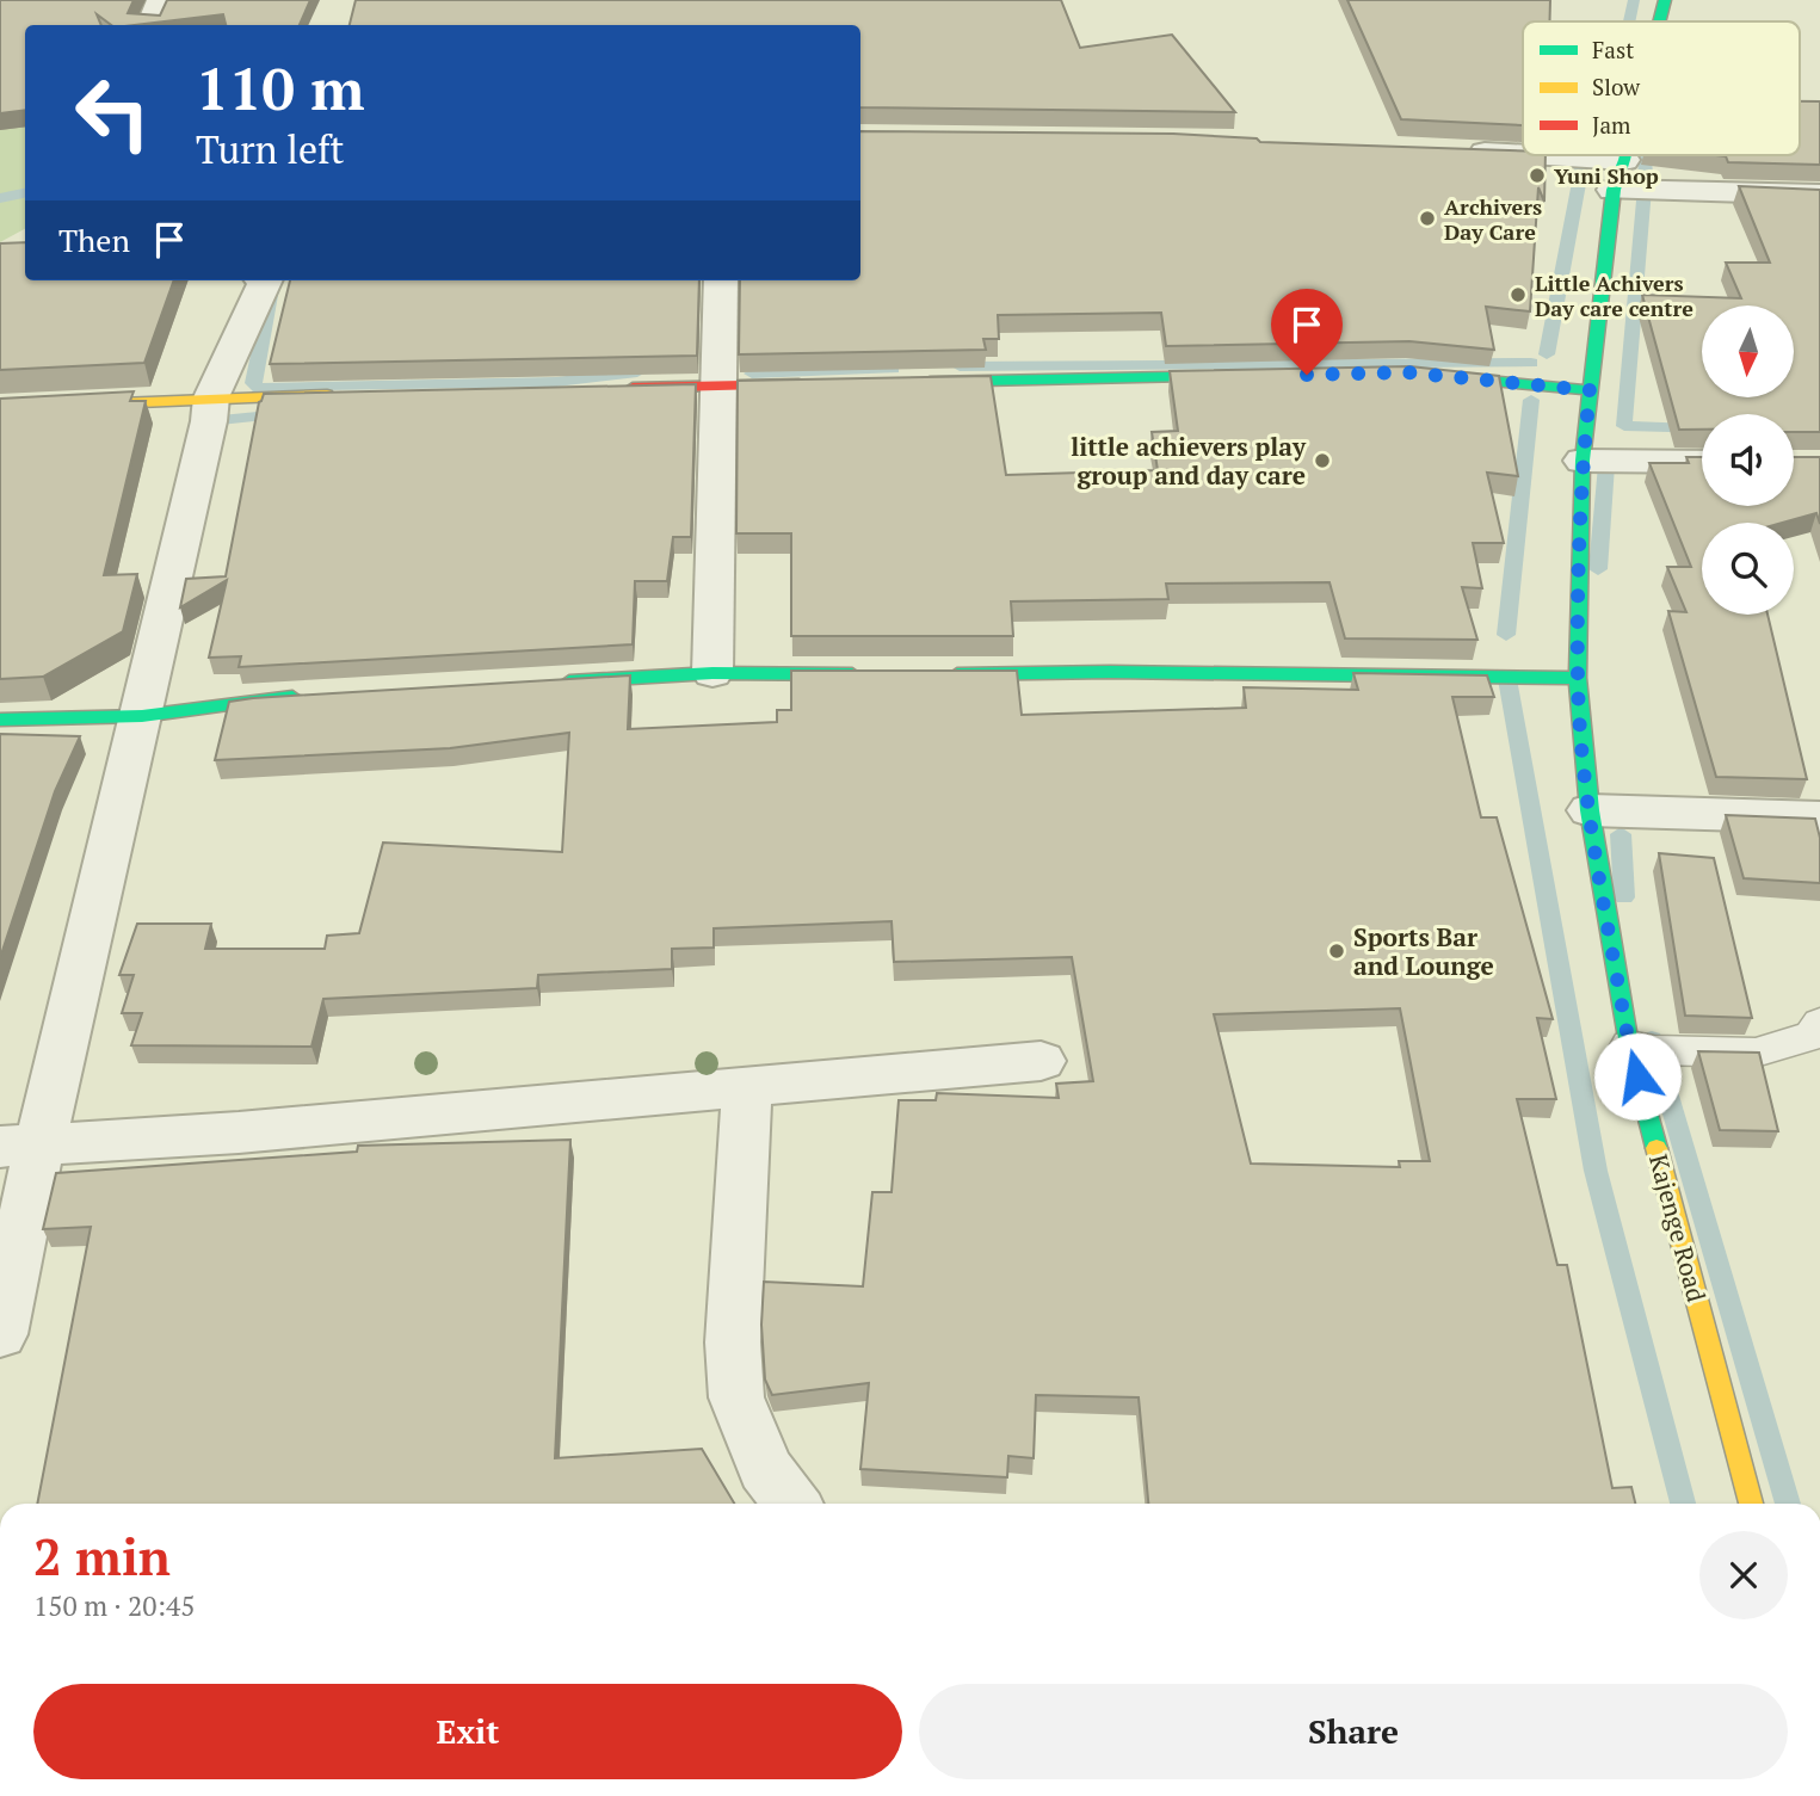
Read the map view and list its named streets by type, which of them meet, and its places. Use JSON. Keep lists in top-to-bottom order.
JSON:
{
  "streets": {
    "street": ["Kajenge Road"]
  },
  "places": [
    "Yuni Shop",
    "Archivers Day Care",
    "Little Achivers Day care centre",
    "little achievers play group and day care",
    "Sports Bar and Lounge"
  ],
  "legend": ["Fast", "Slow", "Jam"],
  "north": "bottom",
  "page": {
    "turn": ["110 m", "Turn left"],
    "then": "Then",
    "heading": ["2 min", "150 m · 20:45"],
    "buttons": ["Exit", "Share"]
  }
}
